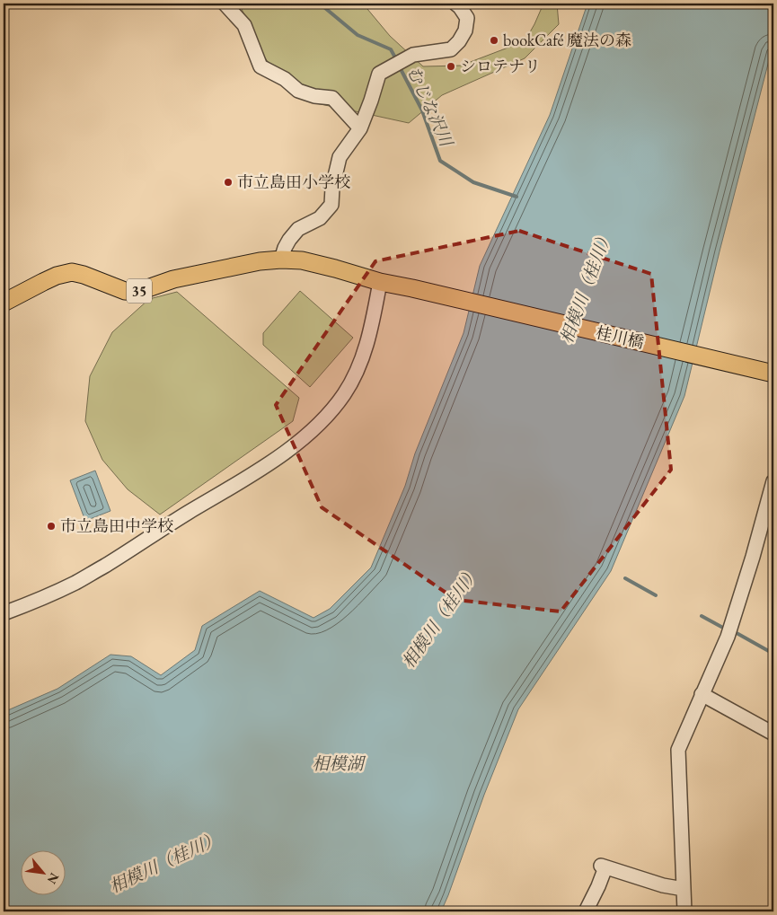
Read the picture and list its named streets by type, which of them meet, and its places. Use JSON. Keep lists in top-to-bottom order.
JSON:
{
  "streets": {
    "main road": ["35", "桂川橋"]
  },
  "crossings": [
    ["35", "桂川橋"]
  ],
  "water": ["むじな沢川", "相模川（桂川）", "相模湖"],
  "places": [
    "bookCafé 魔法の森",
    "シロテナリ",
    "市立島田小学校",
    "市立島田中学校"
  ],
  "north": "bottom right"
}
